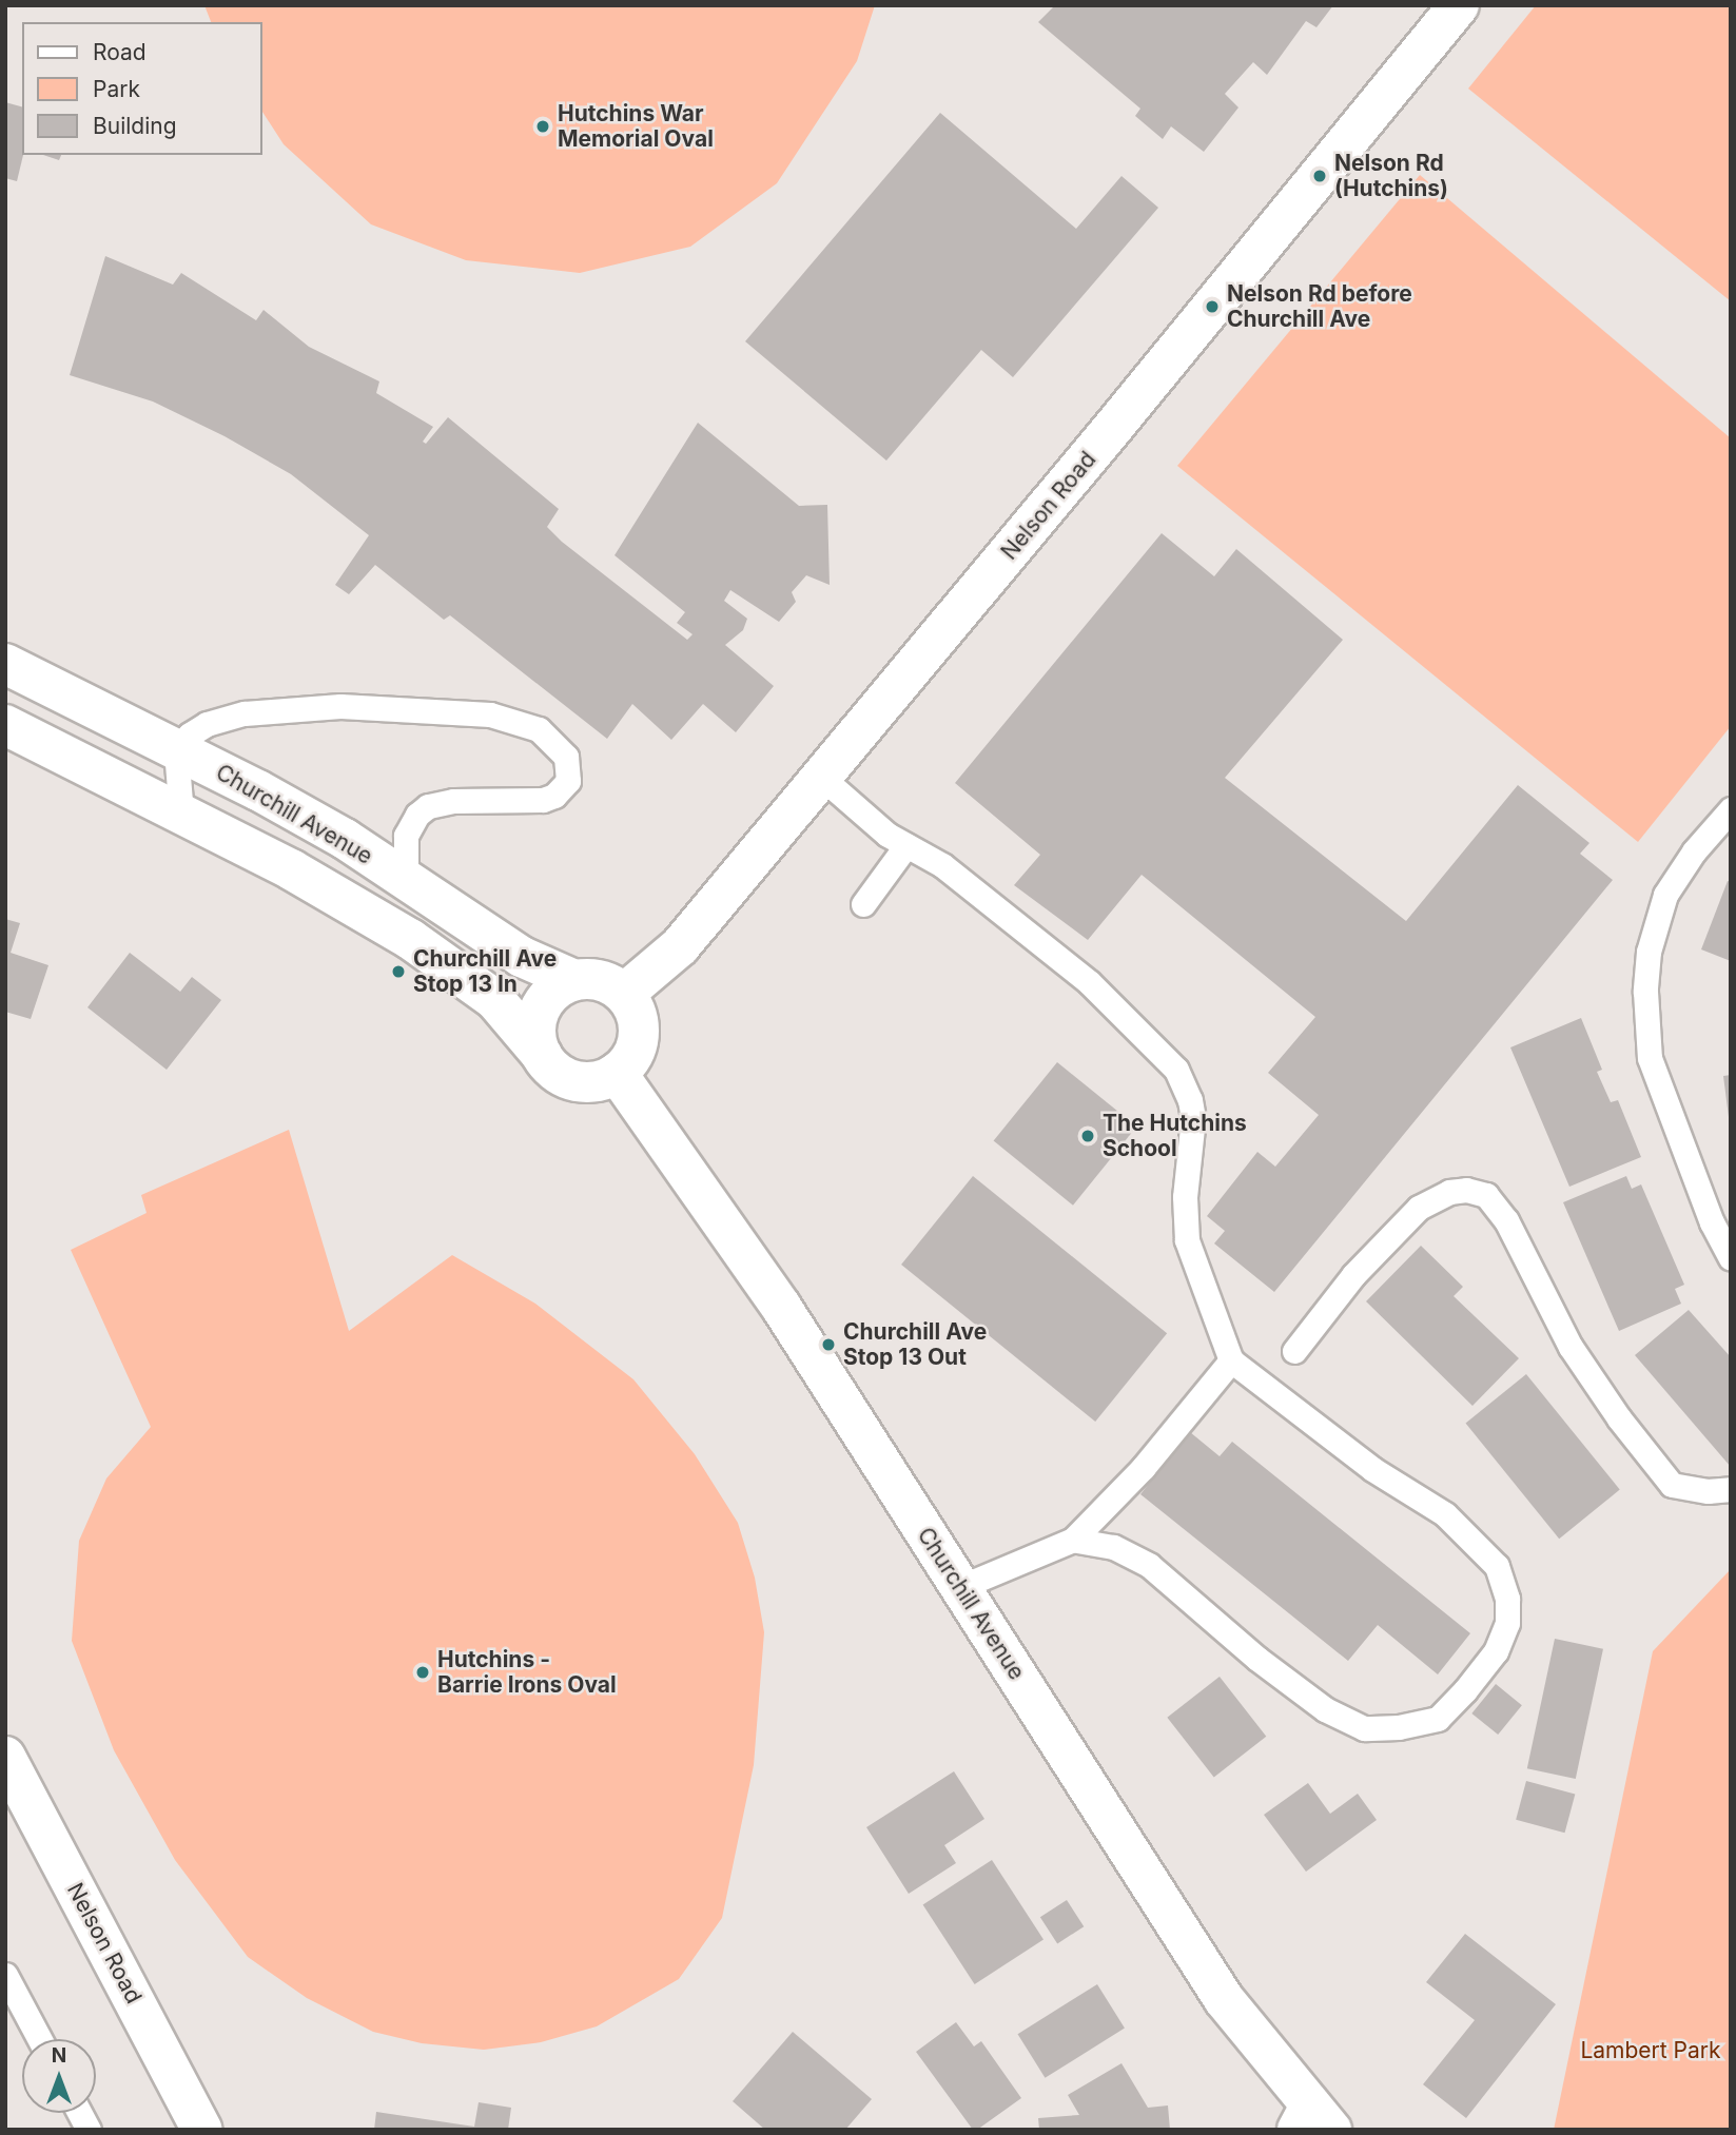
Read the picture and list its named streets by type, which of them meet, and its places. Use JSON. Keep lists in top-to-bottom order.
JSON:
{
  "streets": {
    "street": ["Nelson Road", "Churchill Avenue"]
  },
  "crossings": [
    ["Nelson Road", "Churchill Avenue"]
  ],
  "parks": ["Lambert Park"],
  "places": [
    "Hutchins War Memorial Oval",
    "Nelson Rd (Hutchins)",
    "Nelson Rd before Churchill Ave",
    "Churchill Ave Stop 13 In",
    "The Hutchins School",
    "Churchill Ave Stop 13 Out",
    "Hutchins - Barrie Irons Oval"
  ],
  "legend": ["Road", "Park", "Building"],
  "north": "top"
}
